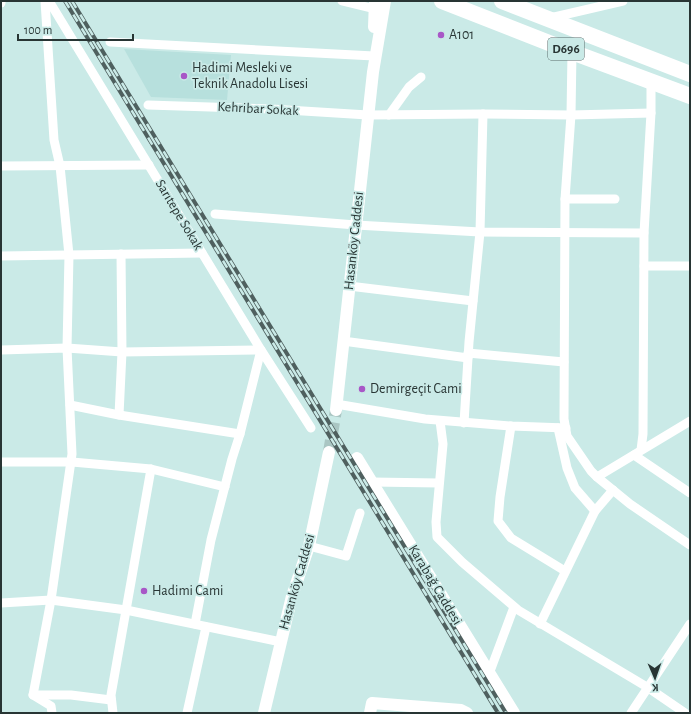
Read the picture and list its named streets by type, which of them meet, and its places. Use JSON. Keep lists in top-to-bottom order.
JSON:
{
  "streets": {
    "highway": ["D696"],
    "street": [
      "Kehribar Sokak",
      "Sarıtepe Sokak",
      "Hasanköy Caddesi",
      "Karabağ Caddesi"
    ]
  },
  "crossings": [
    ["Kehribar Sokak", "Hasanköy Caddesi"]
  ],
  "places": [
    "A101",
    "Hadimi Mesleki ve Teknik Anadolu Lisesi",
    "Demirgeçit Cami",
    "Hadimi Cami"
  ],
  "scale_bar": "100 m",
  "north": "bottom"
}
